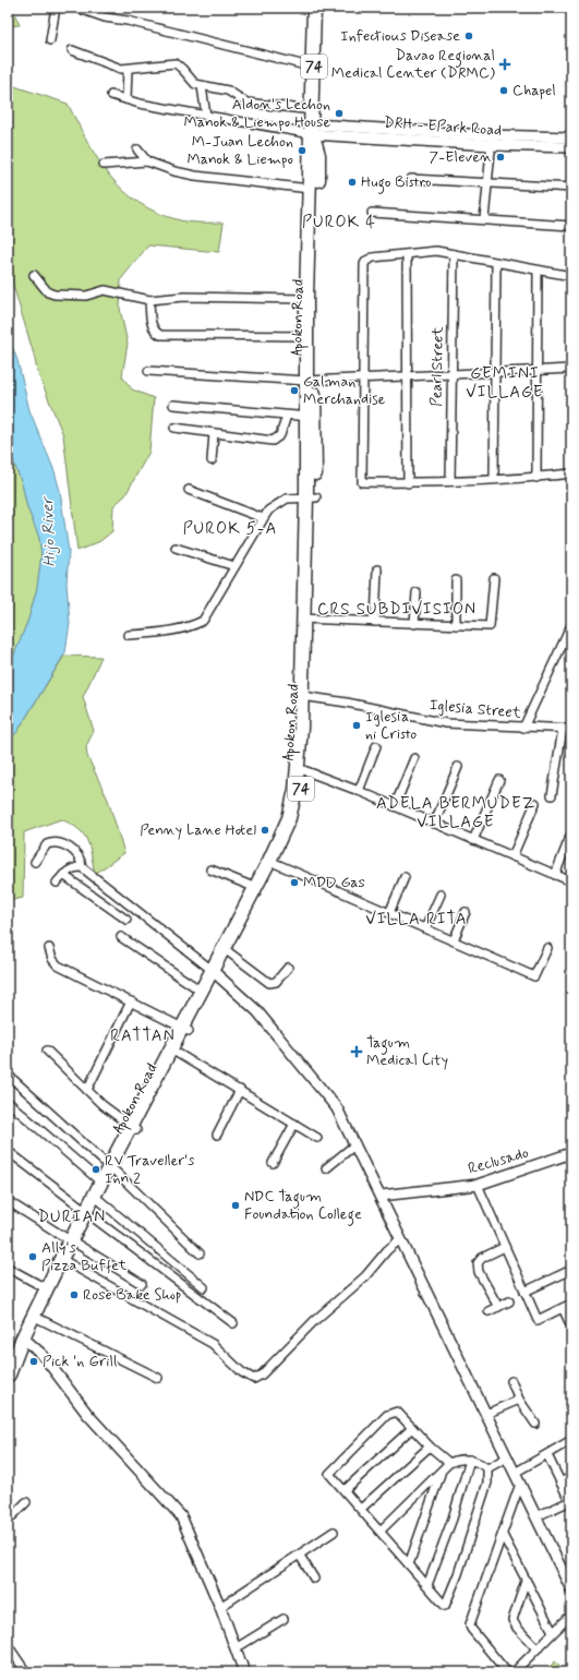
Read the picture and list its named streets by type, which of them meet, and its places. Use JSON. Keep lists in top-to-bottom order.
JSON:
{
  "streets": {
    "highway": ["74", "Apokon Road"],
    "street": [
      "DRH - EPark Road",
      "Pearl Street",
      "Iglesia Street",
      "Reclusado"
    ]
  },
  "crossings": [
    ["DRH - EPark Road", "Apokon Road"],
    ["Apokon Road", "Iglesia Street"]
  ],
  "districts": [
    "PUROK 4",
    "GEMINI VILLAGE",
    "PUROK 5-A",
    "CRS SUBDIVISION",
    "ADELA BERMUDEZ VILLAGE",
    "VILLA RITA",
    "RATTAN",
    "DURIAN"
  ],
  "water": ["Hijo River"],
  "places": {
    "other": [
      "Infectious Disease",
      "Chapel",
      "Aldon's Lechon Manok & Liempo House",
      "M-Juan Lechon Manok & Liempo",
      "7-Eleven",
      "Hugo Bistro",
      "Galman Merchandise",
      "Iglesia ni Cristo",
      "Penny Lane Hotel",
      "MDD Gas",
      "RV Traveller's Inn 2",
      "NDC Tagum Foundation College",
      "Ally's Pizza Buffet",
      "Rose Bake Shop",
      "Pick 'n Grill"
    ],
    "health": ["Davao Regional Medical Center (DRMC)", "Tagum Medical City"]
  }
}
